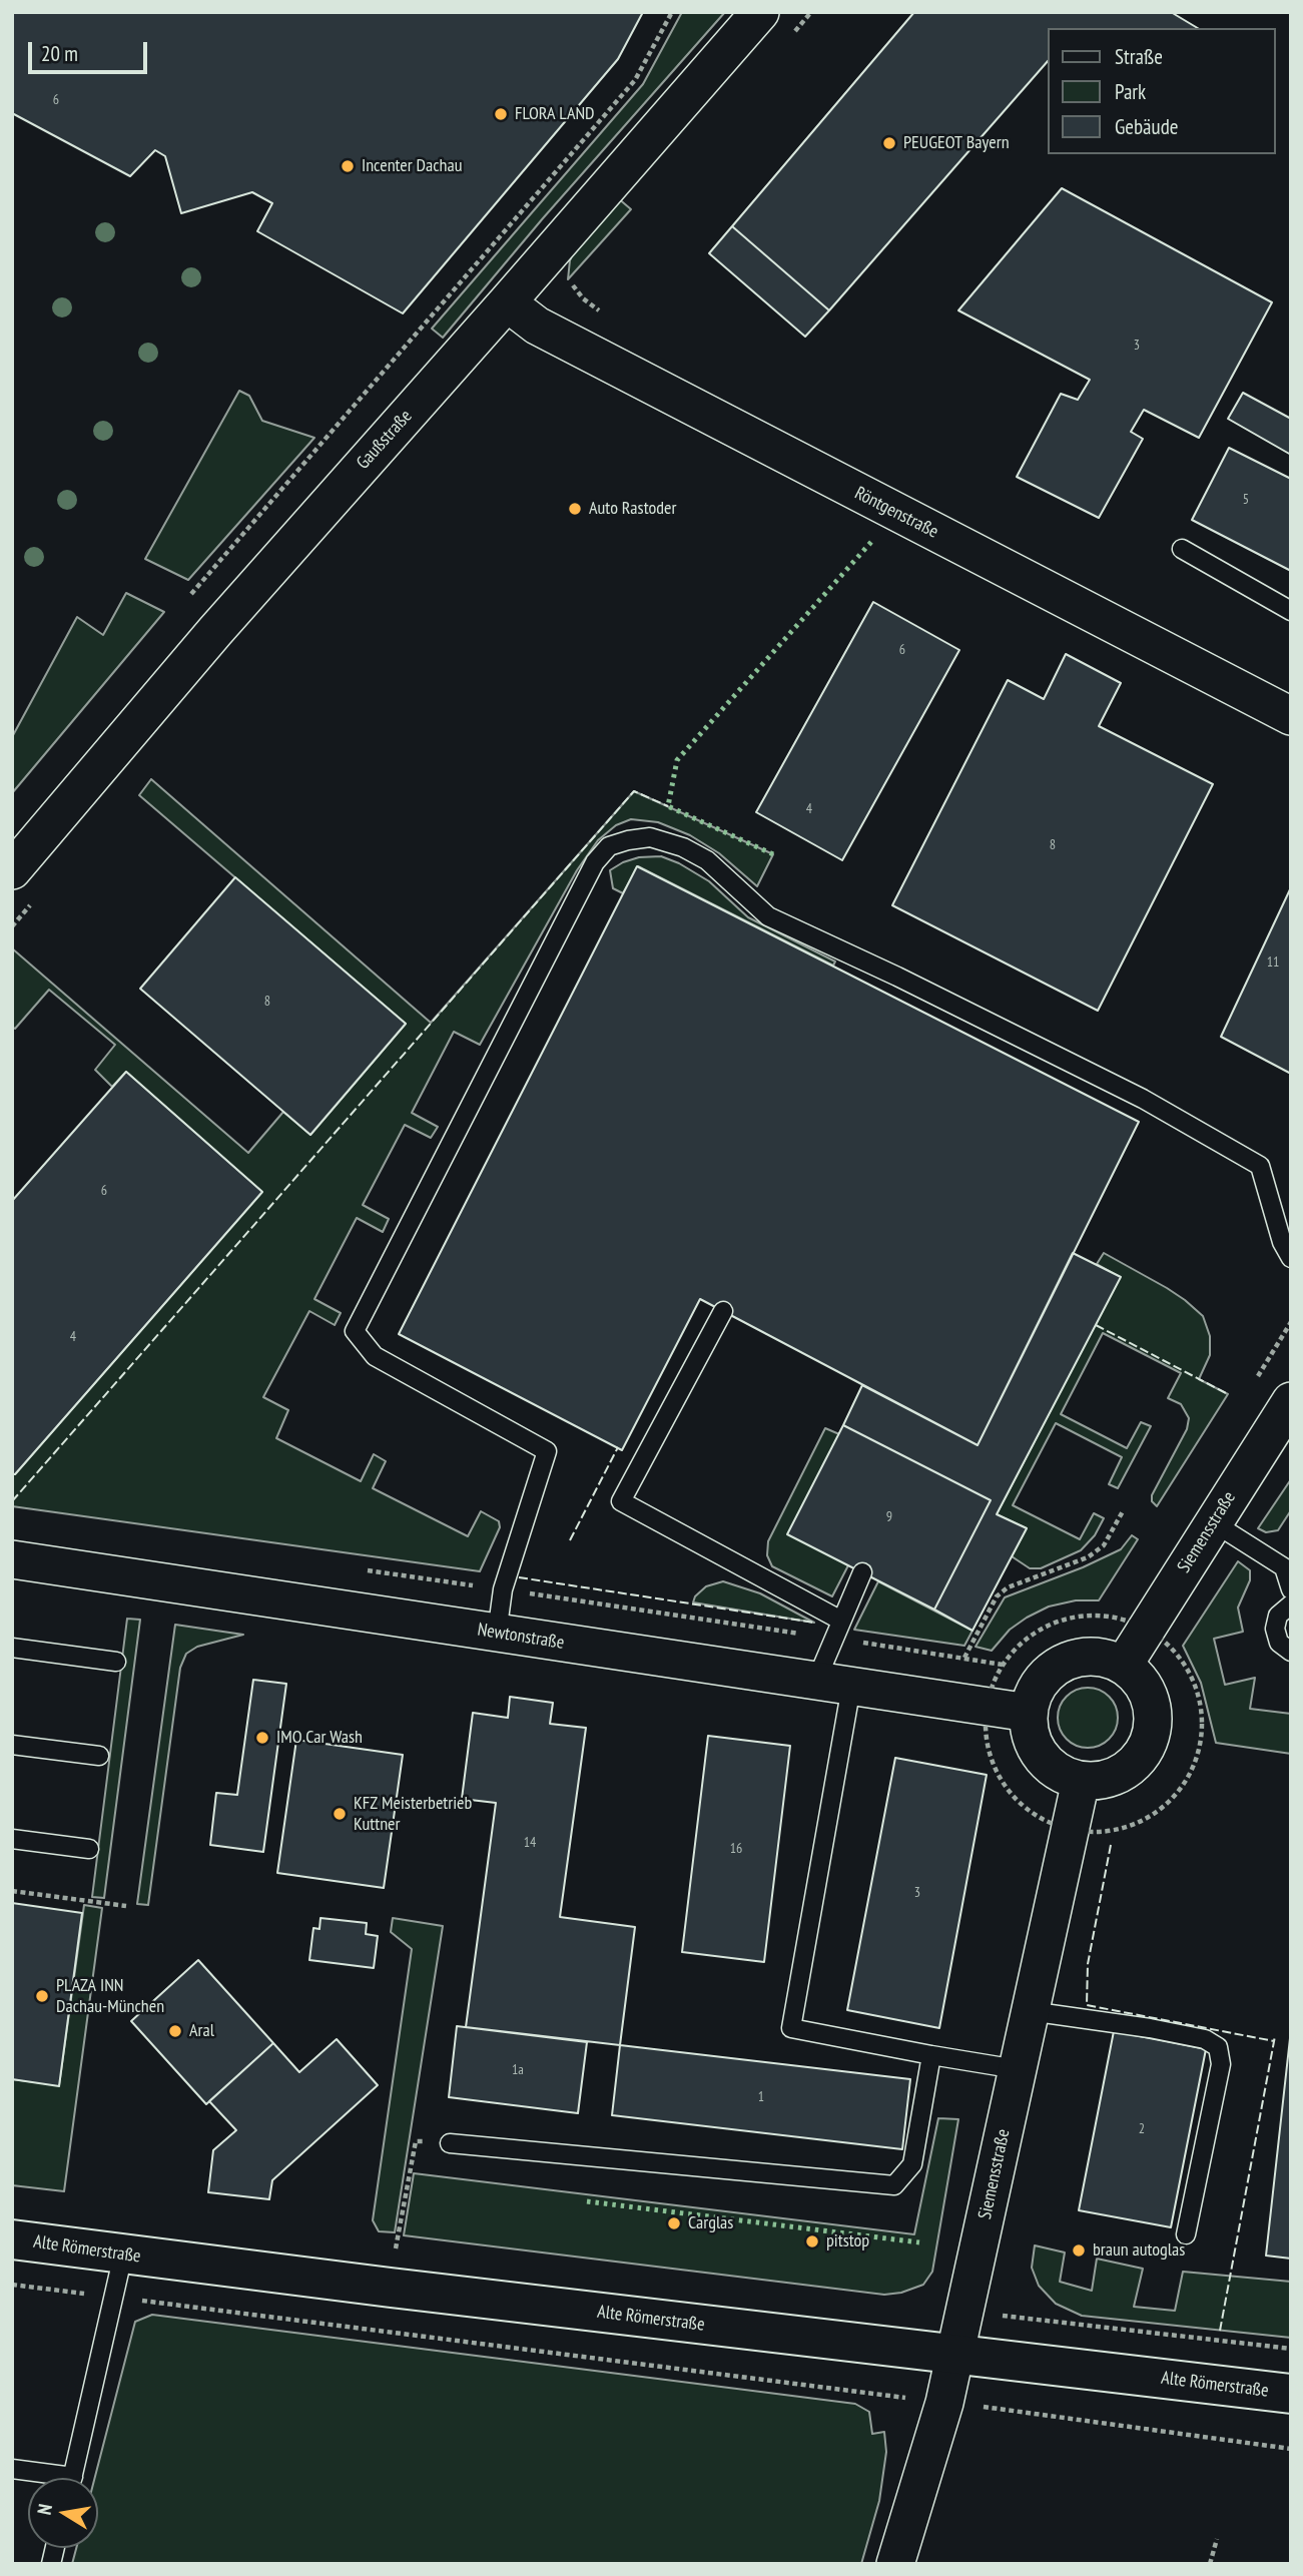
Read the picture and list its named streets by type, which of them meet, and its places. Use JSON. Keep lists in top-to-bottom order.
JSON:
{
  "streets": {
    "main road": ["Alte Römerstraße"],
    "street": [
      "Gaußstraße",
      "Röntgenstraße",
      "Siemensstraße",
      "Newtonstraße"
    ]
  },
  "crossings": [
    ["Gaußstraße", "Röntgenstraße"],
    ["Siemensstraße", "Newtonstraße"],
    ["Siemensstraße", "Alte Römerstraße"]
  ],
  "places": [
    "FLORA LAND",
    "PEUGEOT Bayern",
    "Incenter Dachau",
    "Auto Rastoder",
    "IMO Car Wash",
    "KFZ Meisterbetrieb Kuttner",
    "PLAZA INN Dachau-München",
    "Aral",
    "Carglas",
    "pitstop",
    "braun autoglas"
  ],
  "house_numbers": [
    "6",
    "3",
    "5",
    "6",
    "4",
    "8",
    "11",
    "8",
    "6",
    "4",
    "9",
    "14",
    "16",
    "3",
    "1a",
    "1",
    "2"
  ],
  "legend": ["Straße", "Park", "Gebäude"],
  "scale_bar": "20 m",
  "north": "left"
}
